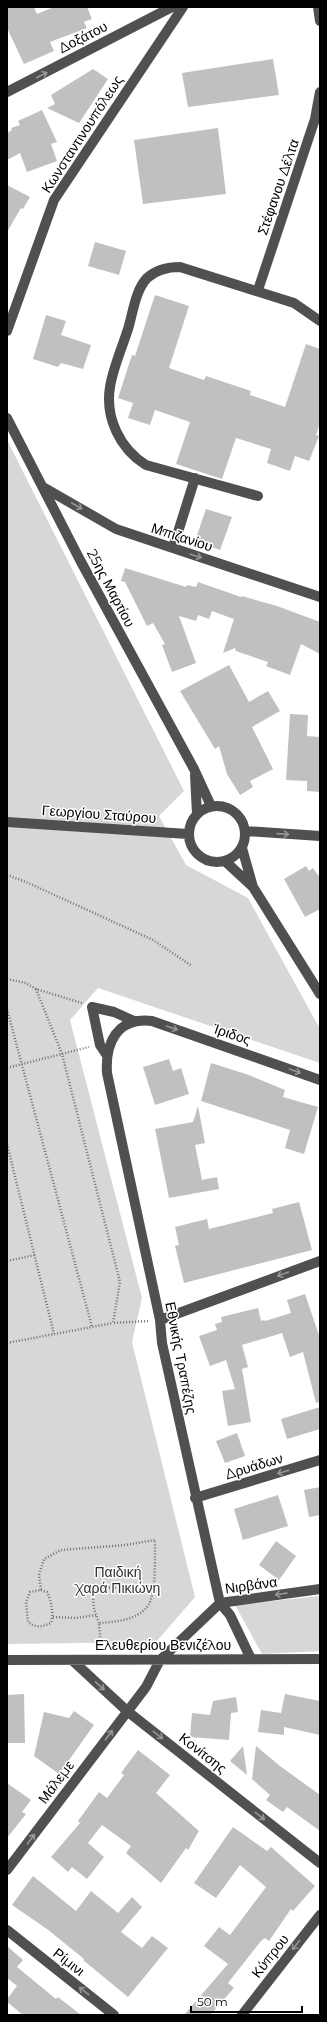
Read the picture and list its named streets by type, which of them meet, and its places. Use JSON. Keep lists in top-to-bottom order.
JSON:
{
  "streets": {
    "street": [
      "Δοξάτου",
      "Κωνσταντινουπόλεως",
      "Στέφανου Δέλτα",
      "Μπιζανίου",
      "25ης Μαρτίου",
      "Γεωργίου Σταύρου",
      "Ίριδος",
      "Εθνικής Τραπέζης",
      "Δρυάδων",
      "Νιρβάνα",
      "Ελευθερίου Βενιζέλου",
      "Κονίτσης",
      "Μάλεμε",
      "Κύπρου",
      "Ρίμινι"
    ]
  },
  "crossings": [
    ["Μπιζανίου", "25ης Μαρτίου"],
    ["25ης Μαρτίου", "Γεωργίου Σταύρου"],
    ["Ίριδος", "Εθνικής Τραπέζης"],
    ["Εθνικής Τραπέζης", "Δρυάδων"],
    ["Εθνικής Τραπέζης", "Νιρβάνα"],
    ["Εθνικής Τραπέζης", "Ελευθερίου Βενιζέλου"],
    ["Νιρβάνα", "Ελευθερίου Βενιζέλου"],
    ["Νιρβάνα", "Κονίτσης"],
    ["Νιρβάνα", "Μάλεμε"],
    ["Ελευθερίου Βενιζέλου", "Κονίτσης"],
    ["Κονίτσης", "Μάλεμε"]
  ],
  "one_way": [
    "Δοξάτου",
    "Μπιζανίου",
    "Ίριδος",
    "Δρυάδων",
    "Νιρβάνα",
    "Κονίτσης",
    "Μάλεμε",
    "Κύπρου",
    "Ρίμινι"
  ],
  "parks": ["Παιδική Χαρά Πικιώνη"],
  "scale_bar": "50 m"
}
